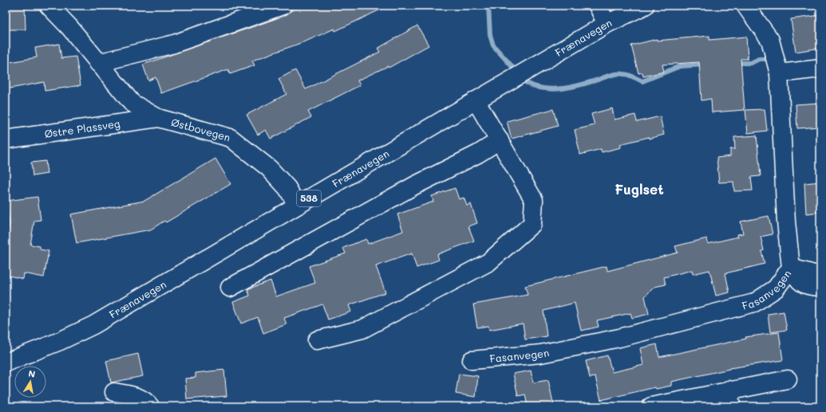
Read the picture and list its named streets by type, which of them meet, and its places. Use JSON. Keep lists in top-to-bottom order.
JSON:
{
  "streets": {
    "street": [
      "Frænavegen",
      "Østre Plassveg",
      "Østbovegen",
      "538",
      "Fasanvegen"
    ]
  },
  "crossings": [
    ["Frænavegen", "Østbovegen"],
    ["Østre Plassveg", "Østbovegen"]
  ],
  "districts": ["Fuglset"],
  "north": "top"
}
